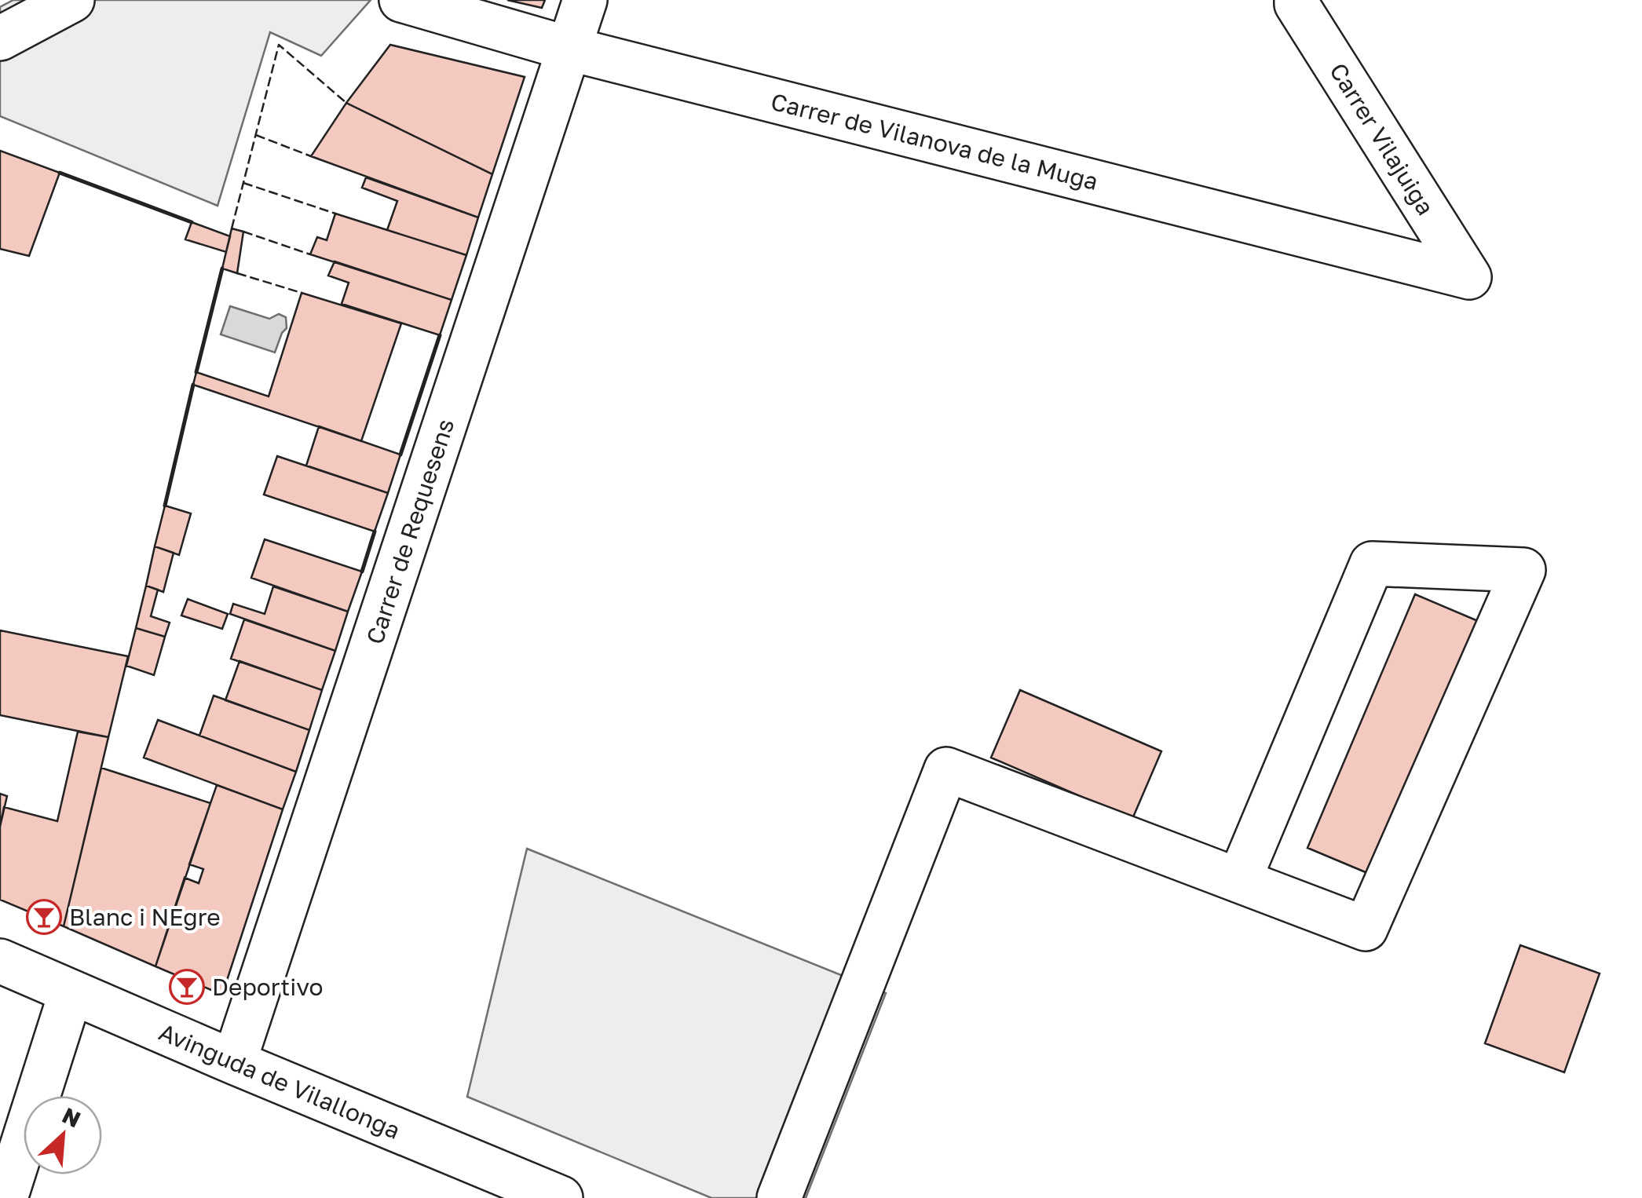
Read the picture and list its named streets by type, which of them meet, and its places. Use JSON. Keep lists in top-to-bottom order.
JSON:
{
  "streets": {
    "street": [
      "Carrer Vilajuiga",
      "Carrer de Vilanova de la Muga",
      "Carrer de Requesens",
      "Avinguda de Vilallonga"
    ]
  },
  "crossings": [
    ["Carrer Vilajuiga", "Carrer de Vilanova de la Muga"],
    ["Carrer de Vilanova de la Muga", "Carrer de Requesens"],
    ["Carrer de Requesens", "Avinguda de Vilallonga"]
  ],
  "places": {
    "bar": ["Blanc i NEgre", "Deportivo"]
  },
  "north": "top right"
}
